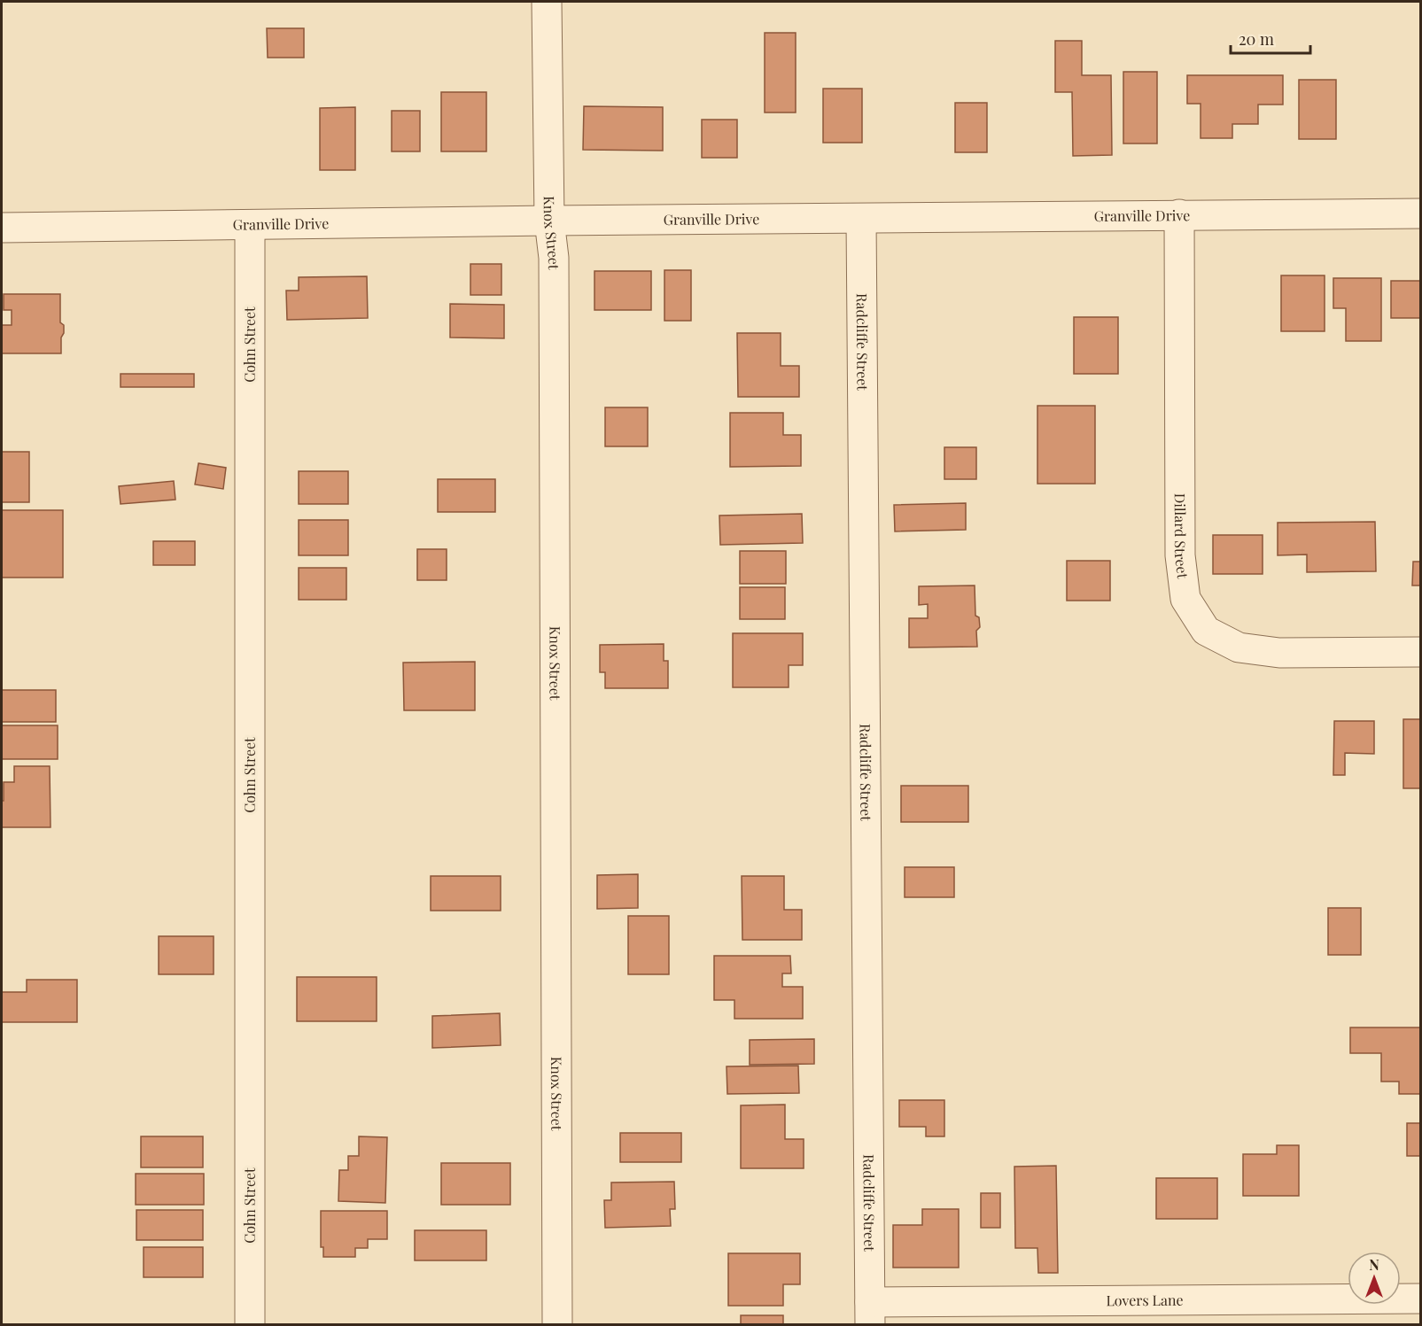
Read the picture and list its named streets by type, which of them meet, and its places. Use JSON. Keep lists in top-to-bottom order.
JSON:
{
  "streets": {
    "street": [
      "Granville Drive",
      "Knox Street",
      "Radcliffe Street",
      "Cohn Street",
      "Dillard Street",
      "Lovers Lane"
    ]
  },
  "crossings": [
    ["Granville Drive", "Knox Street"],
    ["Granville Drive", "Radcliffe Street"],
    ["Granville Drive", "Cohn Street"],
    ["Granville Drive", "Dillard Street"],
    ["Radcliffe Street", "Lovers Lane"]
  ],
  "scale_bar": "20 m",
  "north": "top"
}
